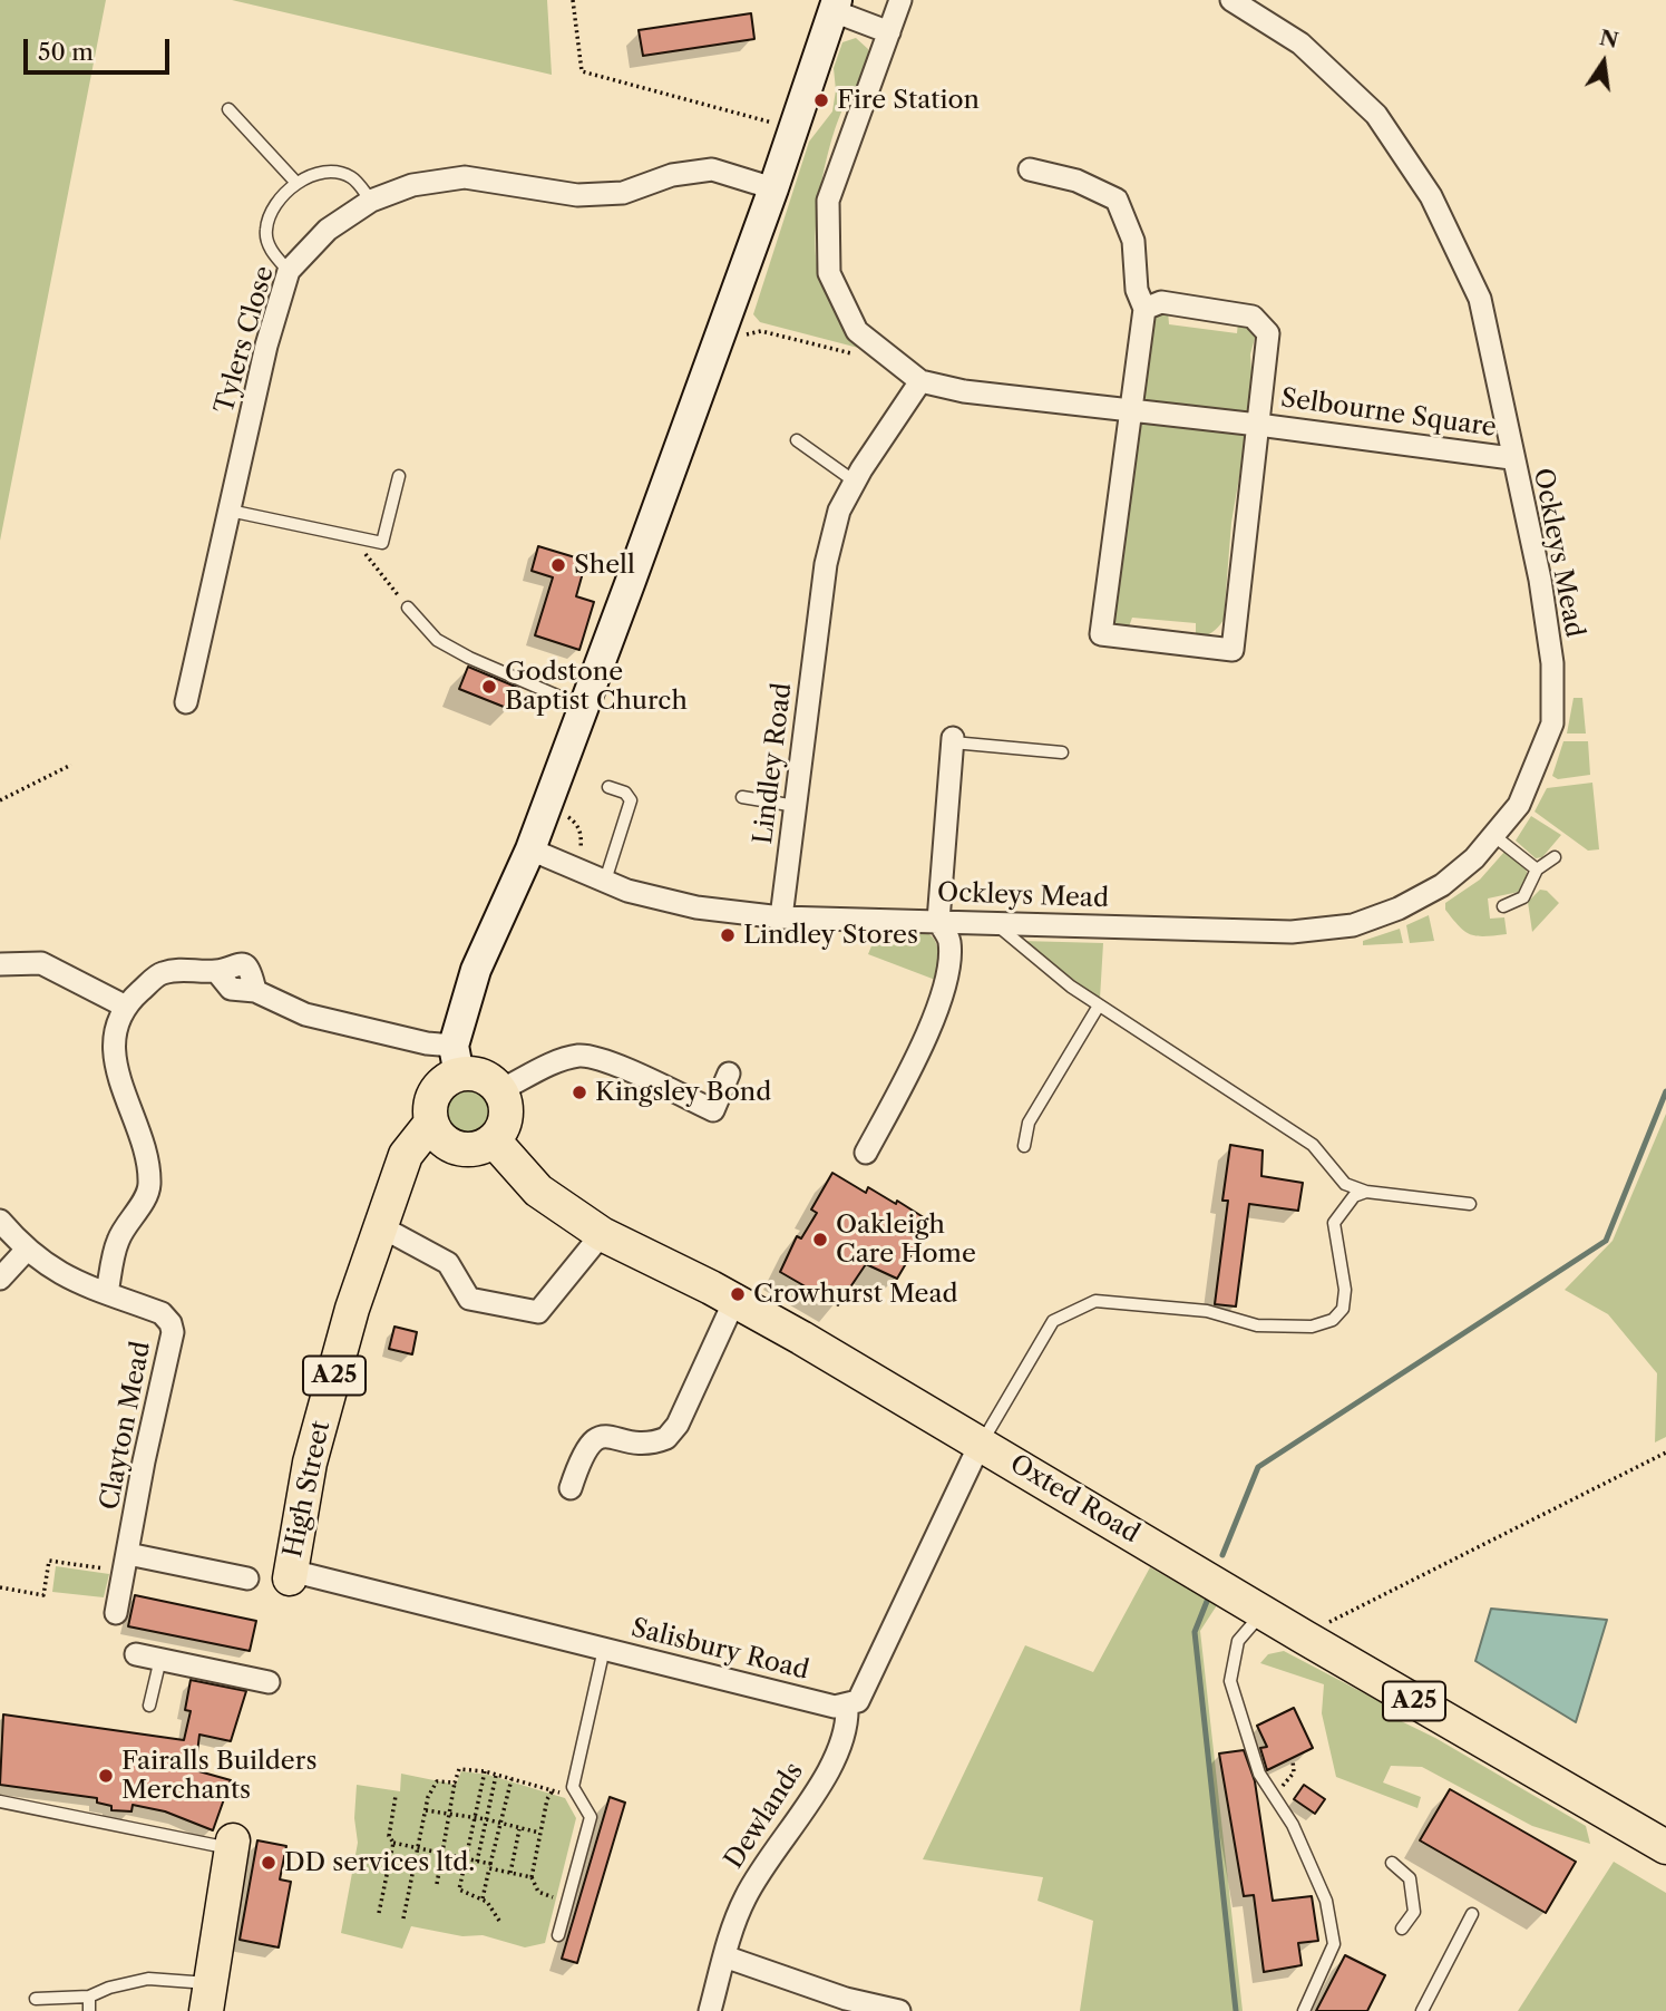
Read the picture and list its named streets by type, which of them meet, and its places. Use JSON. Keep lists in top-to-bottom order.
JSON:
{
  "streets": {
    "main road": ["A25", "High Street", "Oxted Road"],
    "street": [
      "Tylers Close",
      "Selbourne Square",
      "Ockleys Mead",
      "Lindley Road",
      "Clayton Mead",
      "Salisbury Road",
      "Dewlands"
    ]
  },
  "crossings": [
    ["Selbourne Square", "Ockleys Mead"],
    ["Selbourne Square", "Lindley Road"],
    ["Ockleys Mead", "Lindley Road"],
    ["High Street", "Oxted Road"],
    ["High Street", "Salisbury Road"],
    ["Salisbury Road", "Dewlands"]
  ],
  "places": [
    "Fire Station",
    "Shell",
    "Godstone Baptist Church",
    "Lindley Stores",
    "Kingsley Bond",
    "Oakleigh Care Home",
    "Crowhurst Mead",
    "Fairalls Builders Merchants",
    "DD services ltd."
  ],
  "scale_bar": "50 m",
  "north": "top"
}
